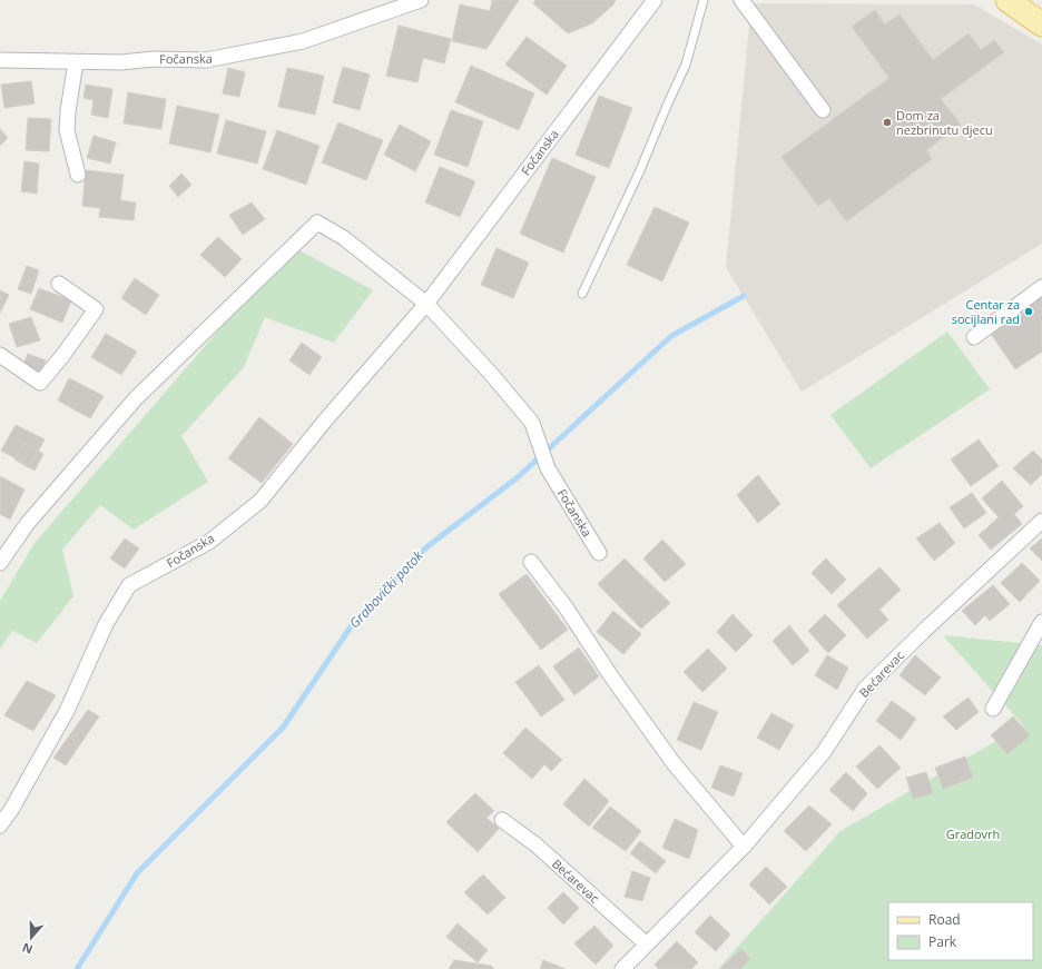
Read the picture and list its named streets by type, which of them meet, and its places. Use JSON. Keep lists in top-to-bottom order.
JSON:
{
  "streets": {
    "street": ["Fočanska", "Bećarevac"]
  },
  "water": ["Grabovički potok"],
  "parks": ["Gradovrh"],
  "places": ["Dom za nezbrinutu djecu", "Centar za socijlani rad"],
  "legend": ["Road", "Park"],
  "north": "bottom"
}
